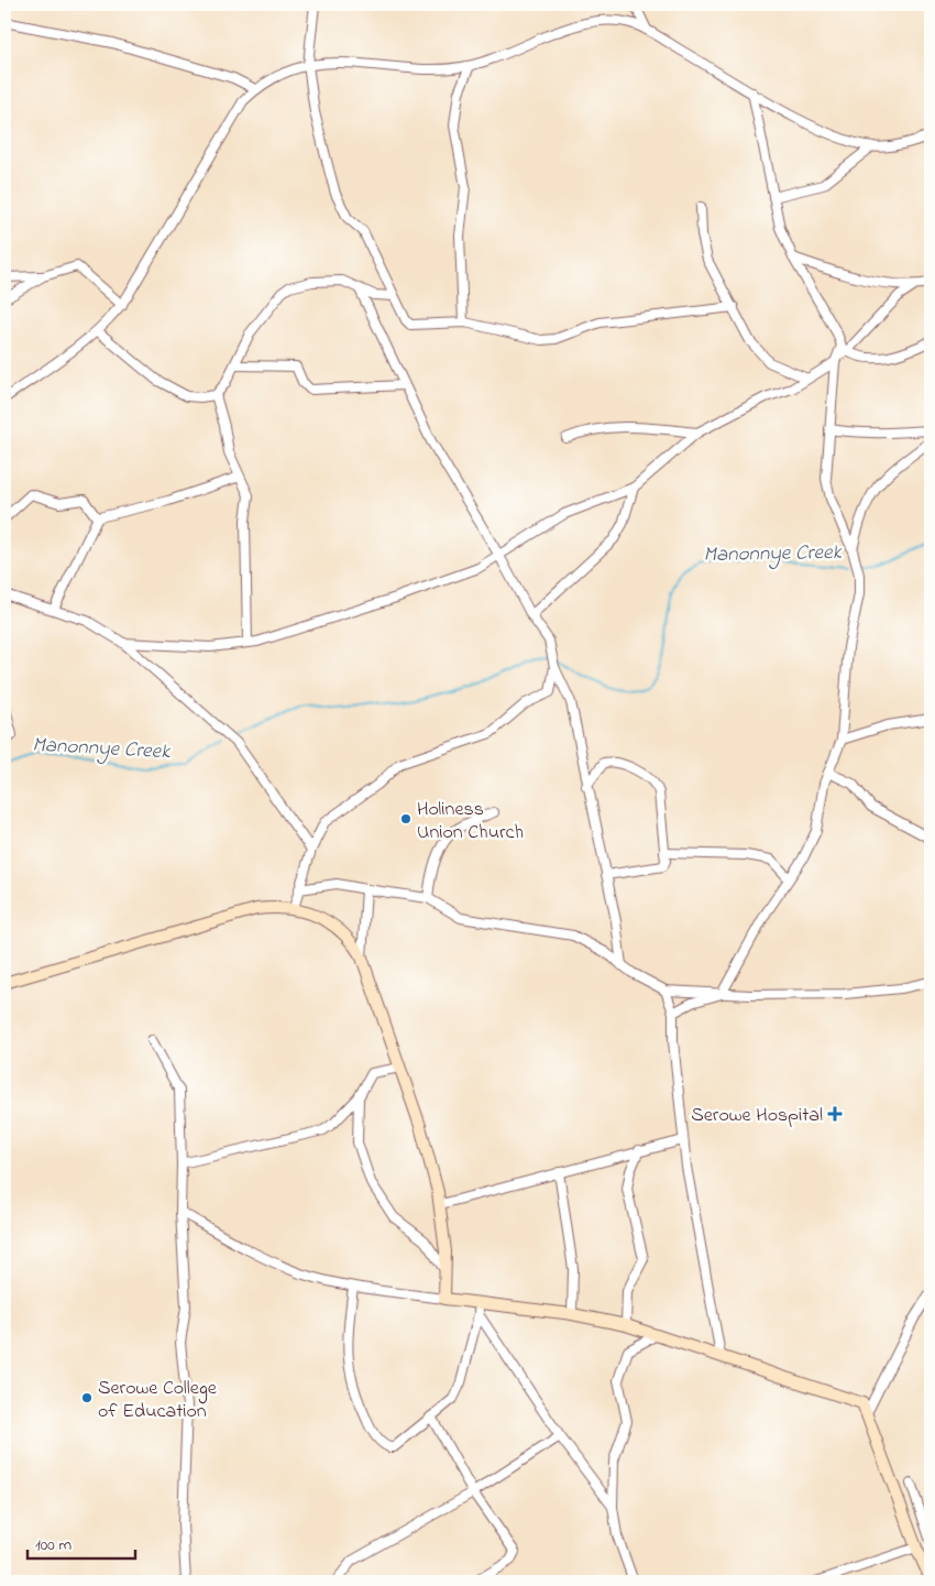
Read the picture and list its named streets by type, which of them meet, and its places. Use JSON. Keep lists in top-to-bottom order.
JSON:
{
  "water": ["Manonnye Creek"],
  "places": {
    "other": ["Holiness Union Church", "Serowe College of Education"],
    "health": ["Serowe Hospital"]
  },
  "scale_bar": "100 m"
}
